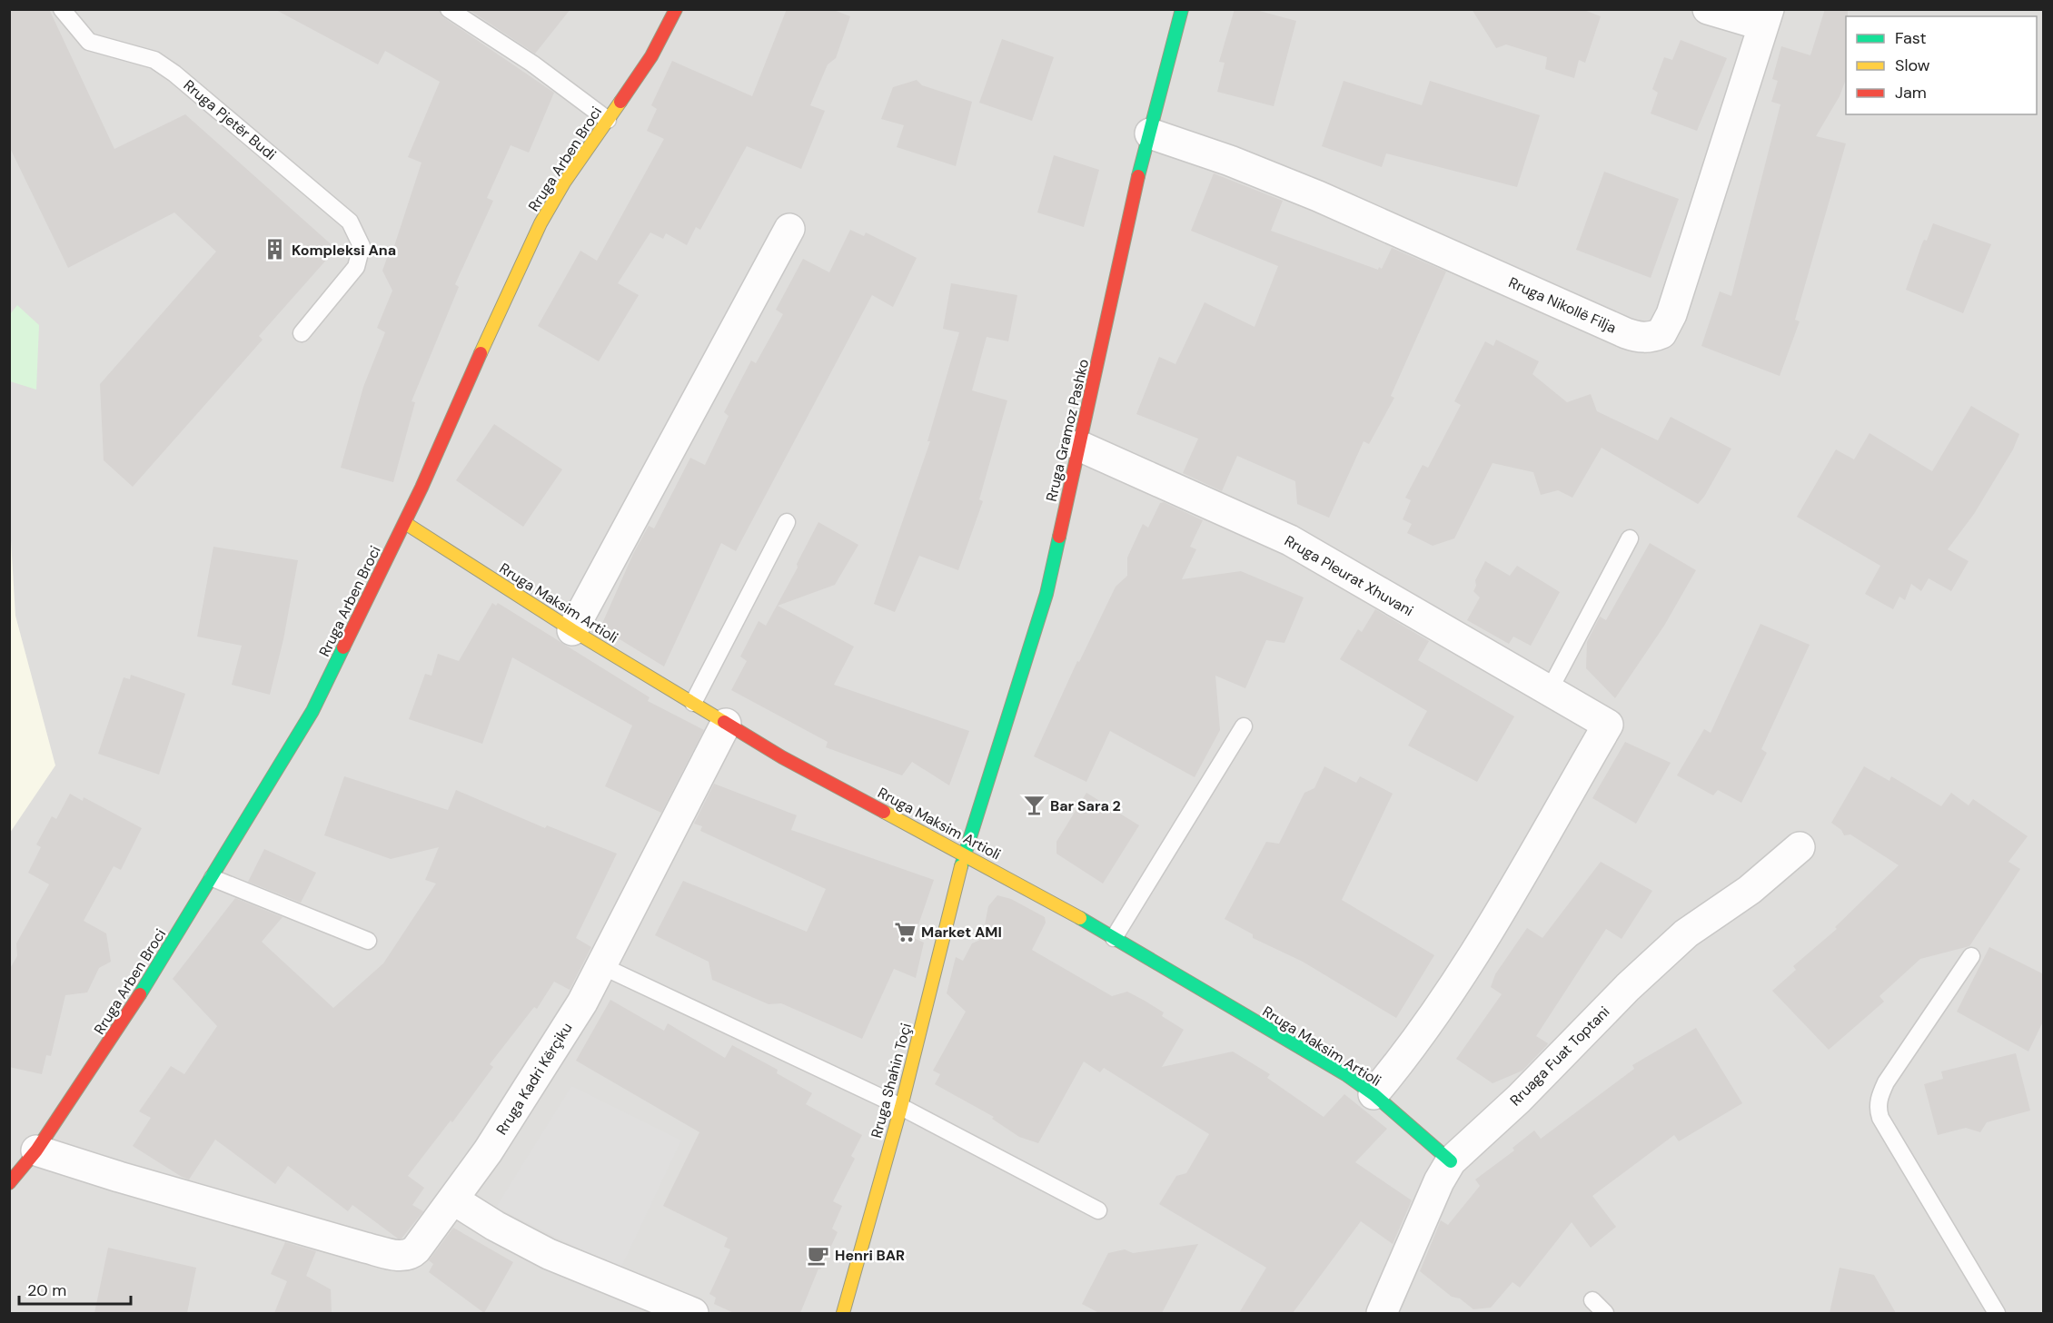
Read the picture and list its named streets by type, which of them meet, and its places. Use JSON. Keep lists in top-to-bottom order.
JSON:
{
  "streets": {
    "street": [
      "Rruga Arben Broci",
      "Rruga Nikollë Filja",
      "Rruga Gramoz Pashko",
      "Rruga Pleurat Xhuvani",
      "Rruga Maksim Artioli",
      "Rruaga Fuat Toptani",
      "Rruga Kadri Kërçiku",
      "Rruga Shahin Toçi"
    ],
    "lane": ["Rruga Pjetër Budi"]
  },
  "crossings": [
    ["Rruga Arben Broci", "Rruga Maksim Artioli"],
    ["Rruga Arben Broci", "Rruga Kadri Kërçiku"],
    ["Rruga Nikollë Filja", "Rruga Gramoz Pashko"],
    ["Rruga Gramoz Pashko", "Rruga Pleurat Xhuvani"],
    ["Rruga Gramoz Pashko", "Rruga Maksim Artioli"],
    ["Rruga Gramoz Pashko", "Rruga Shahin Toçi"],
    ["Rruga Pleurat Xhuvani", "Rruga Maksim Artioli"],
    ["Rruga Maksim Artioli", "Rruaga Fuat Toptani"],
    ["Rruga Maksim Artioli", "Rruga Kadri Kërçiku"],
    ["Rruga Maksim Artioli", "Rruga Shahin Toçi"]
  ],
  "places": {
    "building": ["Kompleksi Ana"],
    "bar": ["Bar Sara 2"],
    "supermarket": ["Market AMI"],
    "cafe": ["Henri BAR"]
  },
  "legend": ["Fast", "Slow", "Jam"],
  "scale_bar": "20 m"
}
